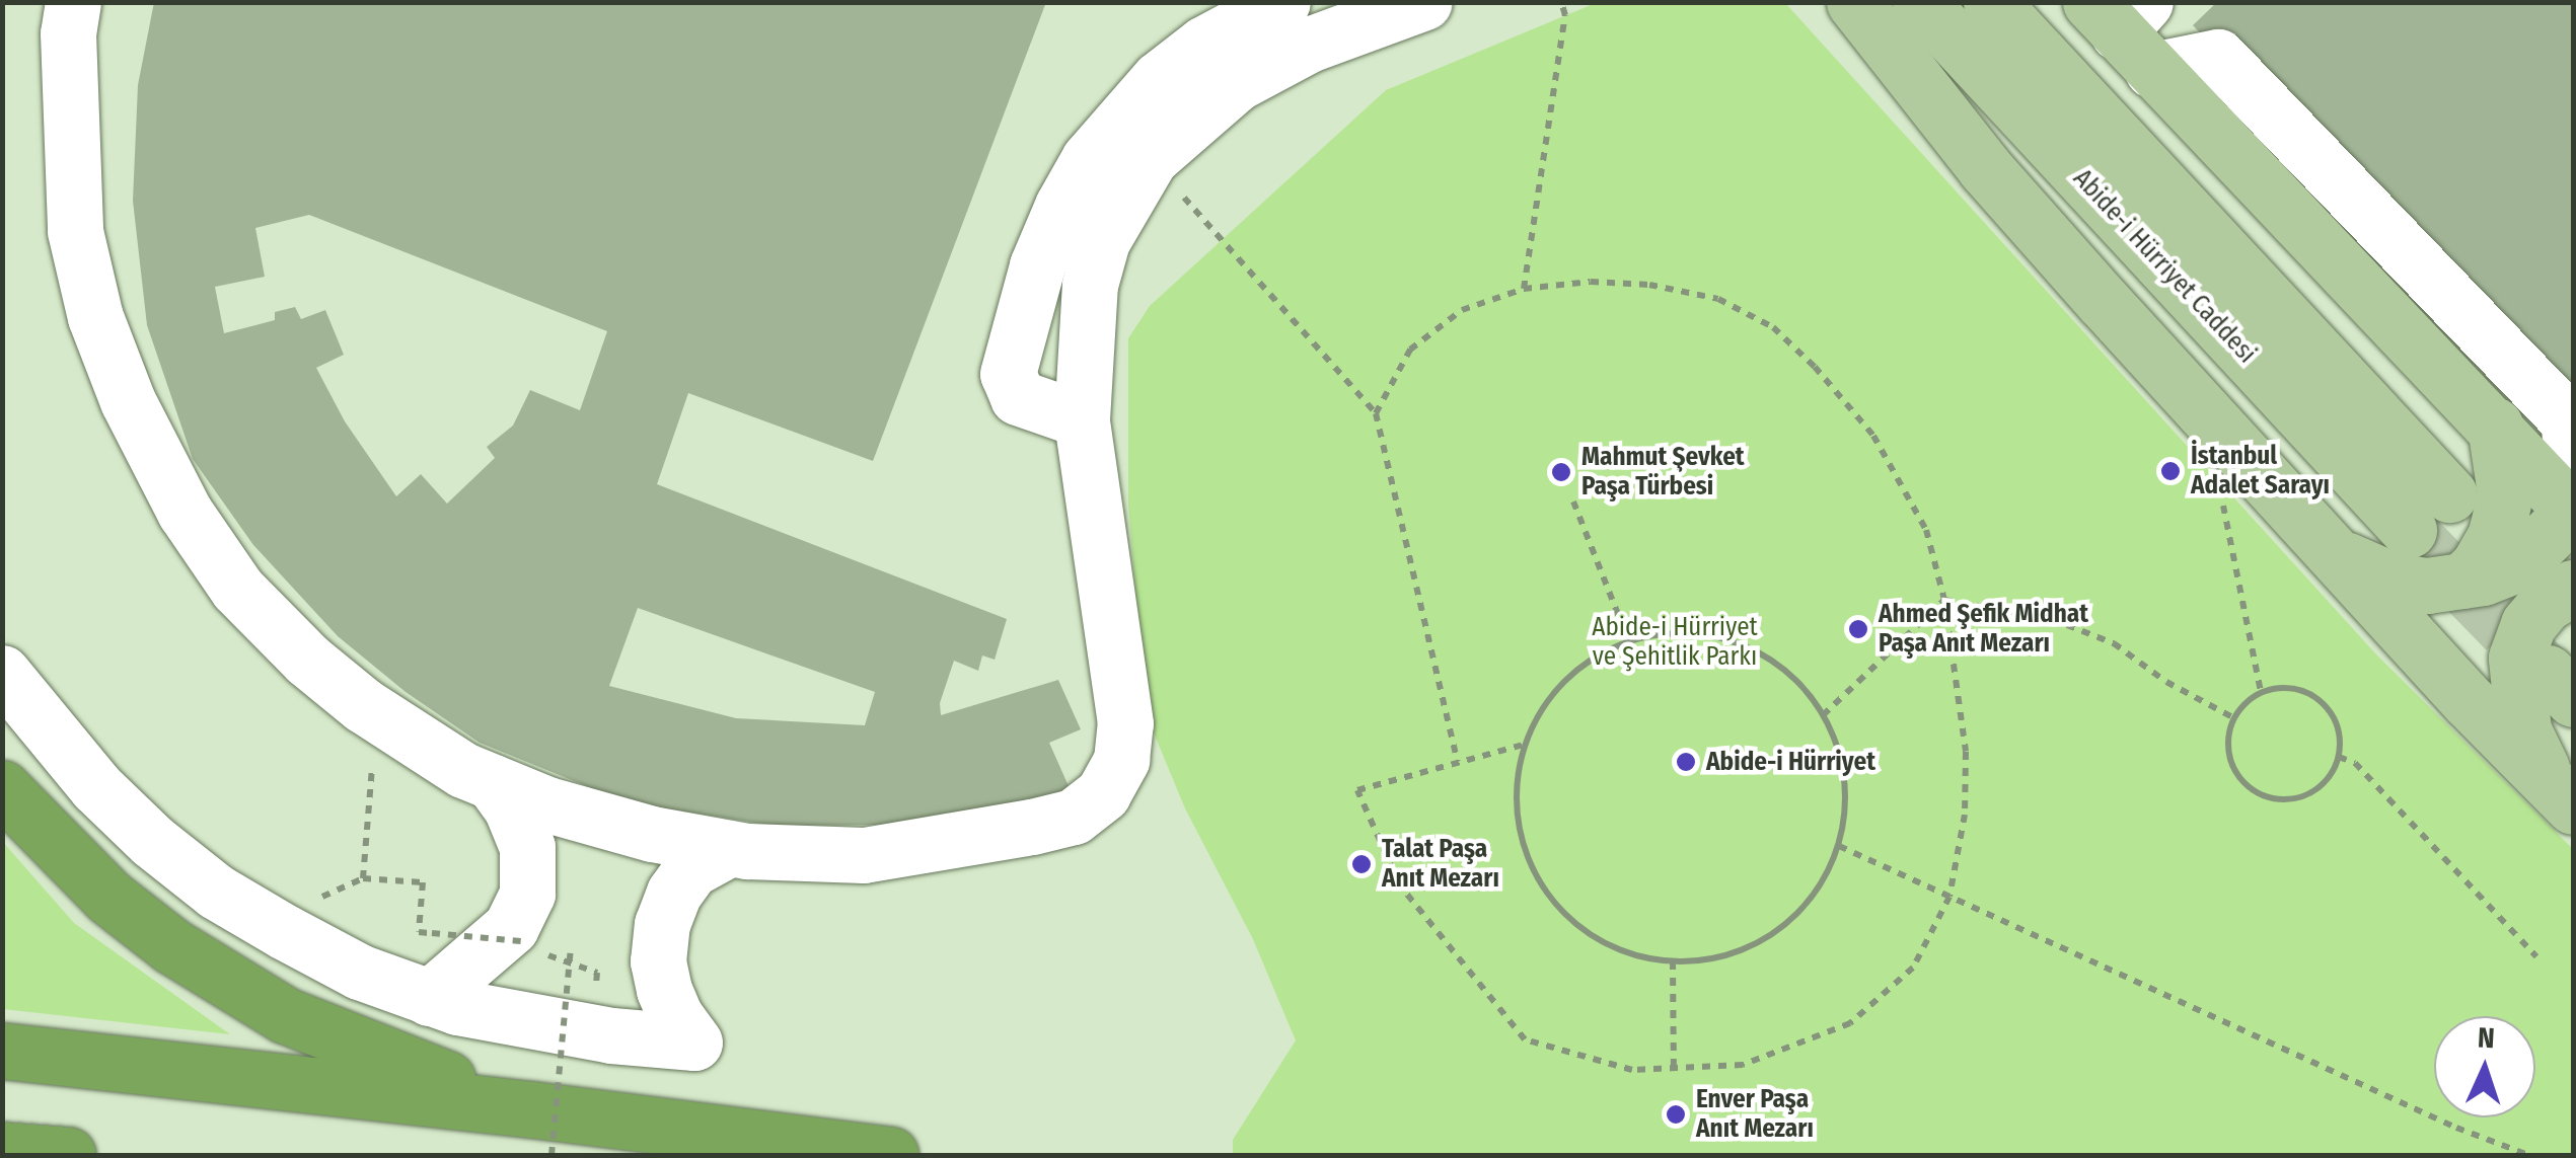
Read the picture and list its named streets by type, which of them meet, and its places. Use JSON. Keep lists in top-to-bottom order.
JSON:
{
  "streets": {
    "main road": ["Abide-i Hürriyet Caddesi"]
  },
  "parks": ["Abide-i Hürriyet ve Şehitlik Parkı"],
  "places": [
    "İstanbul Adalet Sarayı",
    "Mahmut Şevket Paşa Türbesi",
    "Ahmed Şefik Midhat Paşa Anıt Mezarı",
    "Abide-i Hürriyet",
    "Talat Paşa Anıt Mezarı",
    "Enver Paşa Anıt Mezarı"
  ],
  "north": "top"
}
